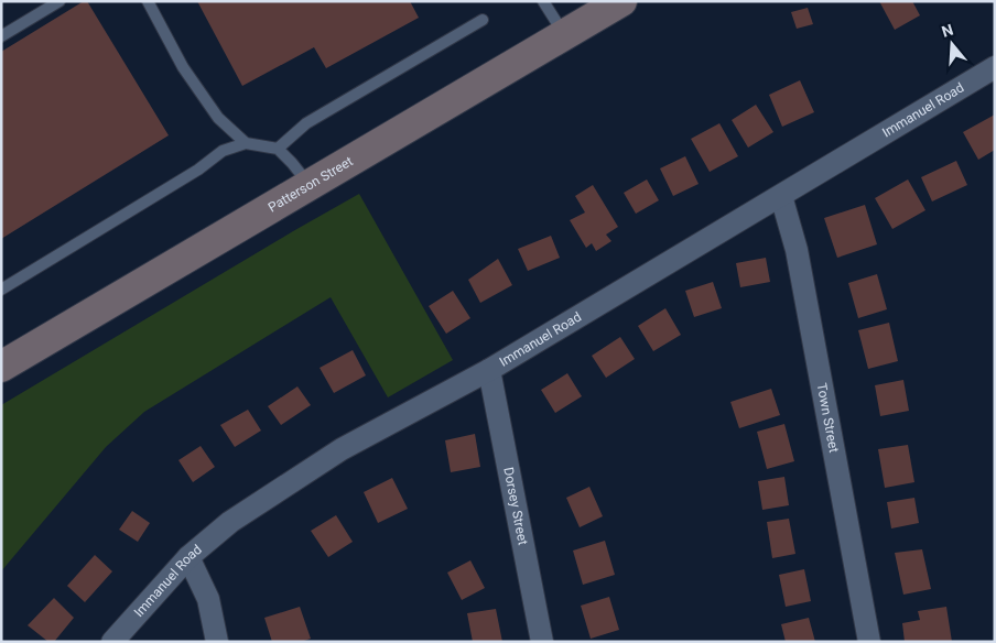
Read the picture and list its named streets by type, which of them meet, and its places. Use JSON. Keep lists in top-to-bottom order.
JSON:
{
  "streets": {
    "main road": ["Patterson Street"],
    "street": ["Immanuel Road", "Town Street", "Dorsey Street"]
  },
  "crossings": [
    ["Immanuel Road", "Town Street"],
    ["Immanuel Road", "Dorsey Street"]
  ],
  "north": "top"
}
